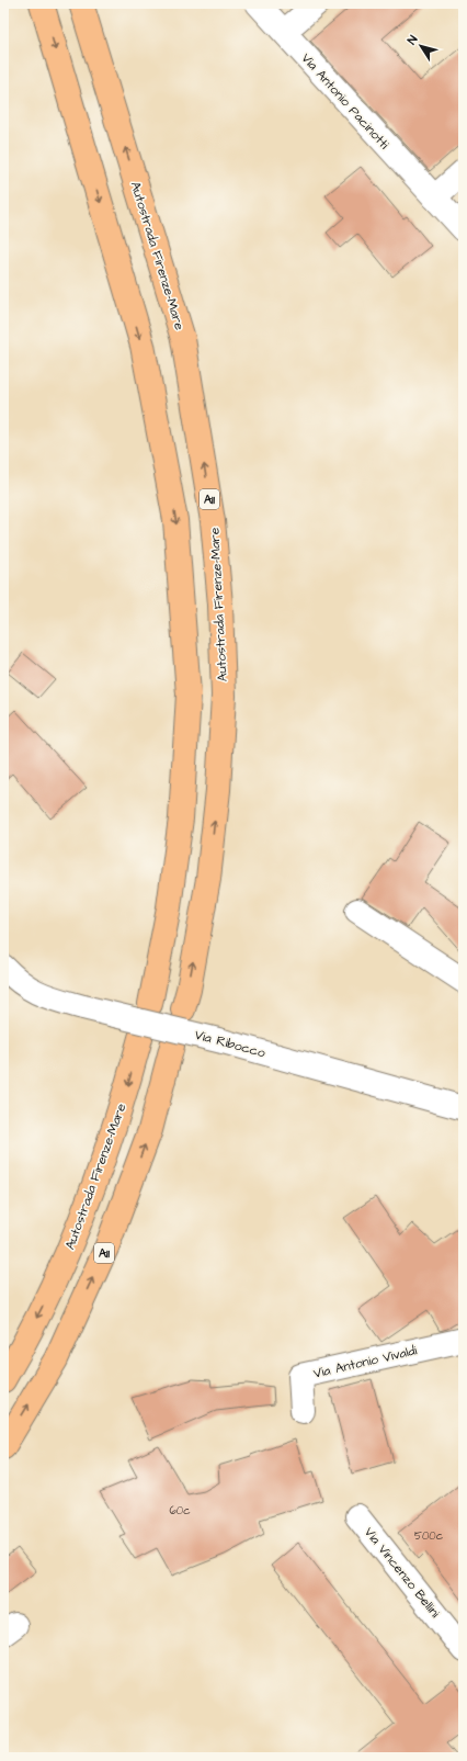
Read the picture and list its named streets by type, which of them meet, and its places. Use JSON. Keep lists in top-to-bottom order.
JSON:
{
  "streets": {
    "highway": ["Autostrada Firenze-Mare", "A11"],
    "street": [
      "Via Antonio Pacinotti",
      "Via Ribocco",
      "Via Antonio Vivaldi",
      "Via Vincenzo Bellini"
    ]
  },
  "house_numbers": ["60c", "500c"],
  "north": "top left"
}
